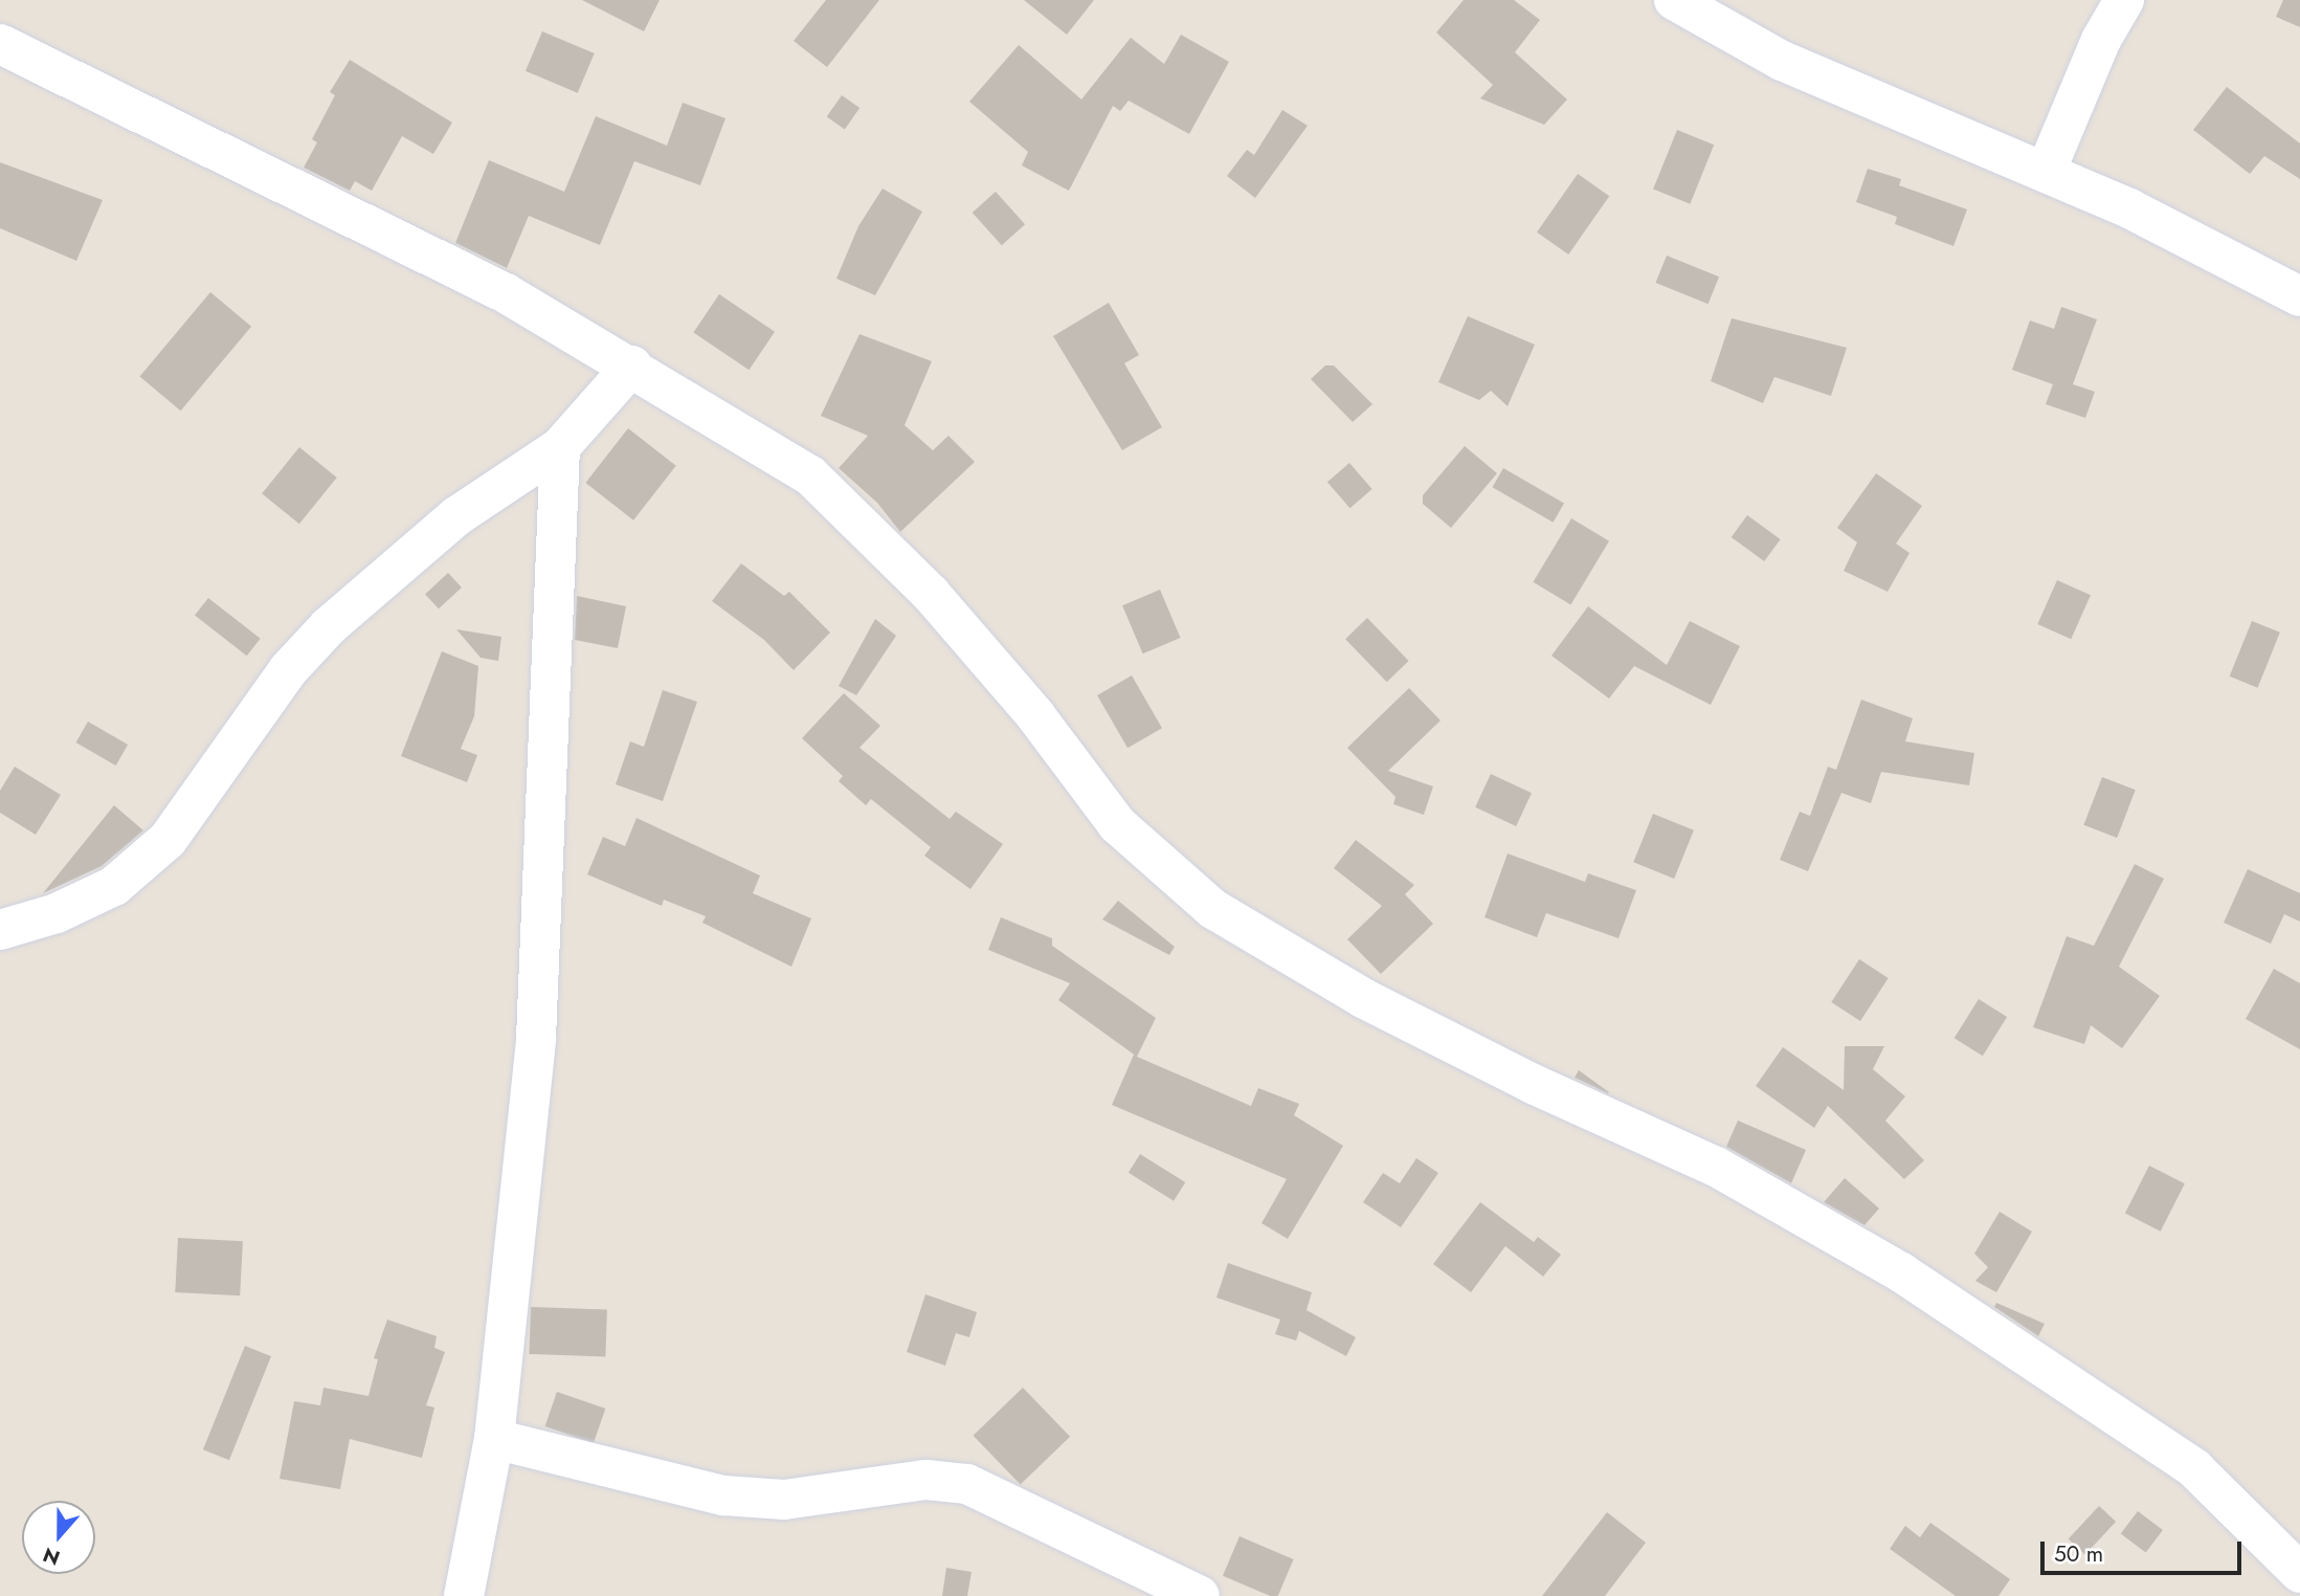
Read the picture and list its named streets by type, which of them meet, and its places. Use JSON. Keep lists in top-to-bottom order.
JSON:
{
  "scale_bar": "50 m",
  "north": "bottom"
}
